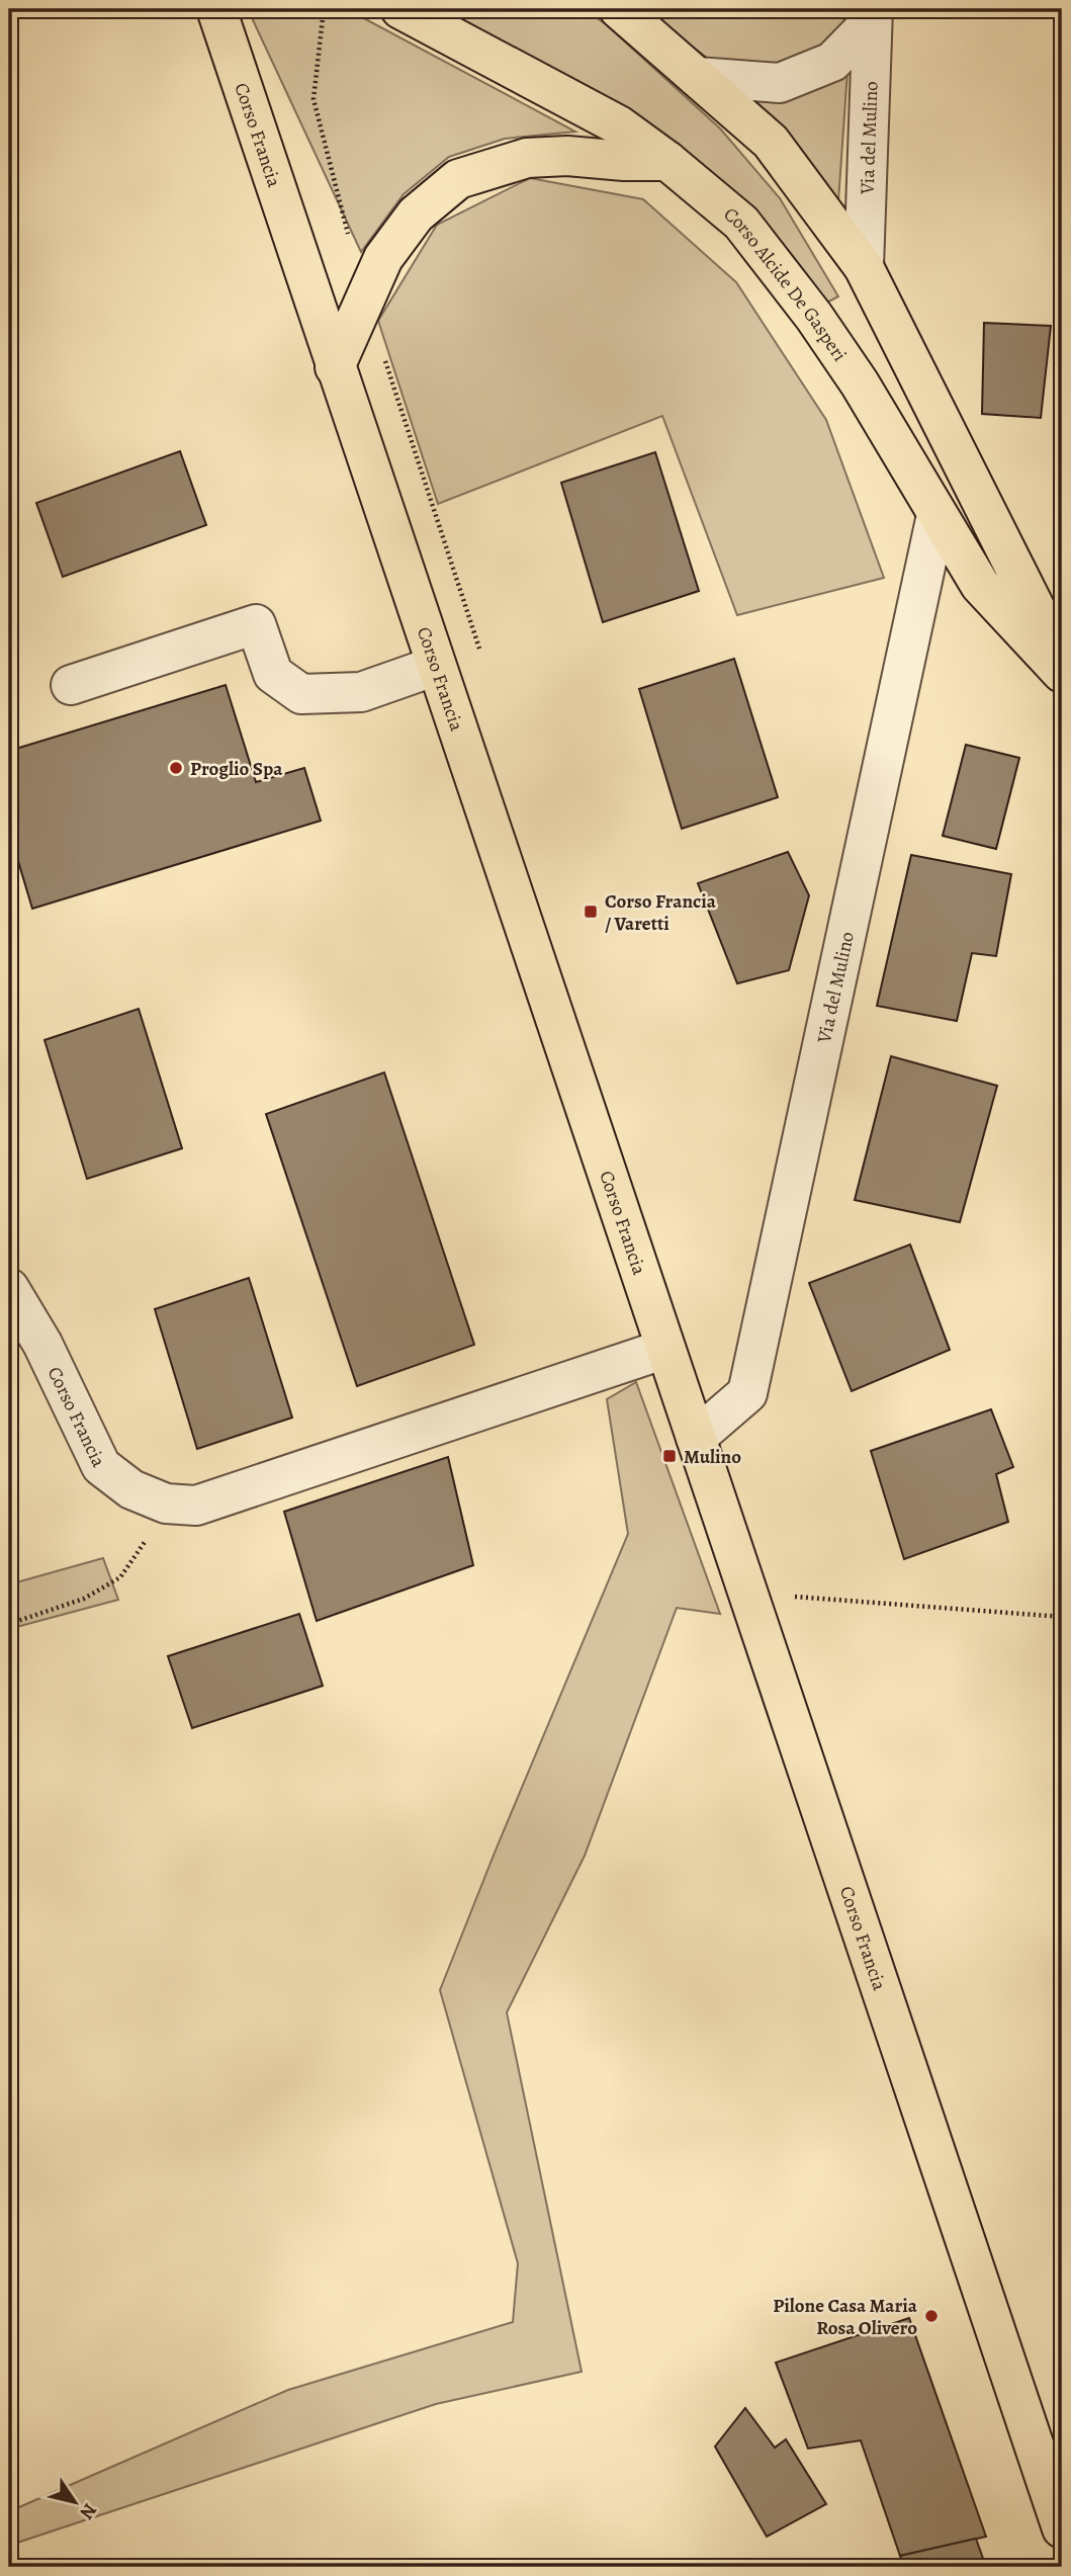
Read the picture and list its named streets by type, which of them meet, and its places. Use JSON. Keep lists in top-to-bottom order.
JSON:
{
  "streets": {
    "main road": ["Corso Francia", "Corso Alcide De Gasperi"],
    "street": ["Via del Mulino"]
  },
  "crossings": [
    ["Corso Francia", "Via del Mulino"],
    ["Via del Mulino", "Corso Alcide De Gasperi"]
  ],
  "places": {
    "other": ["Proglio Spa", "Pilone Casa Maria Rosa Olivero"],
    "transit": ["Corso Francia / Varetti", "Mulino"]
  },
  "north": "bottom right"
}
